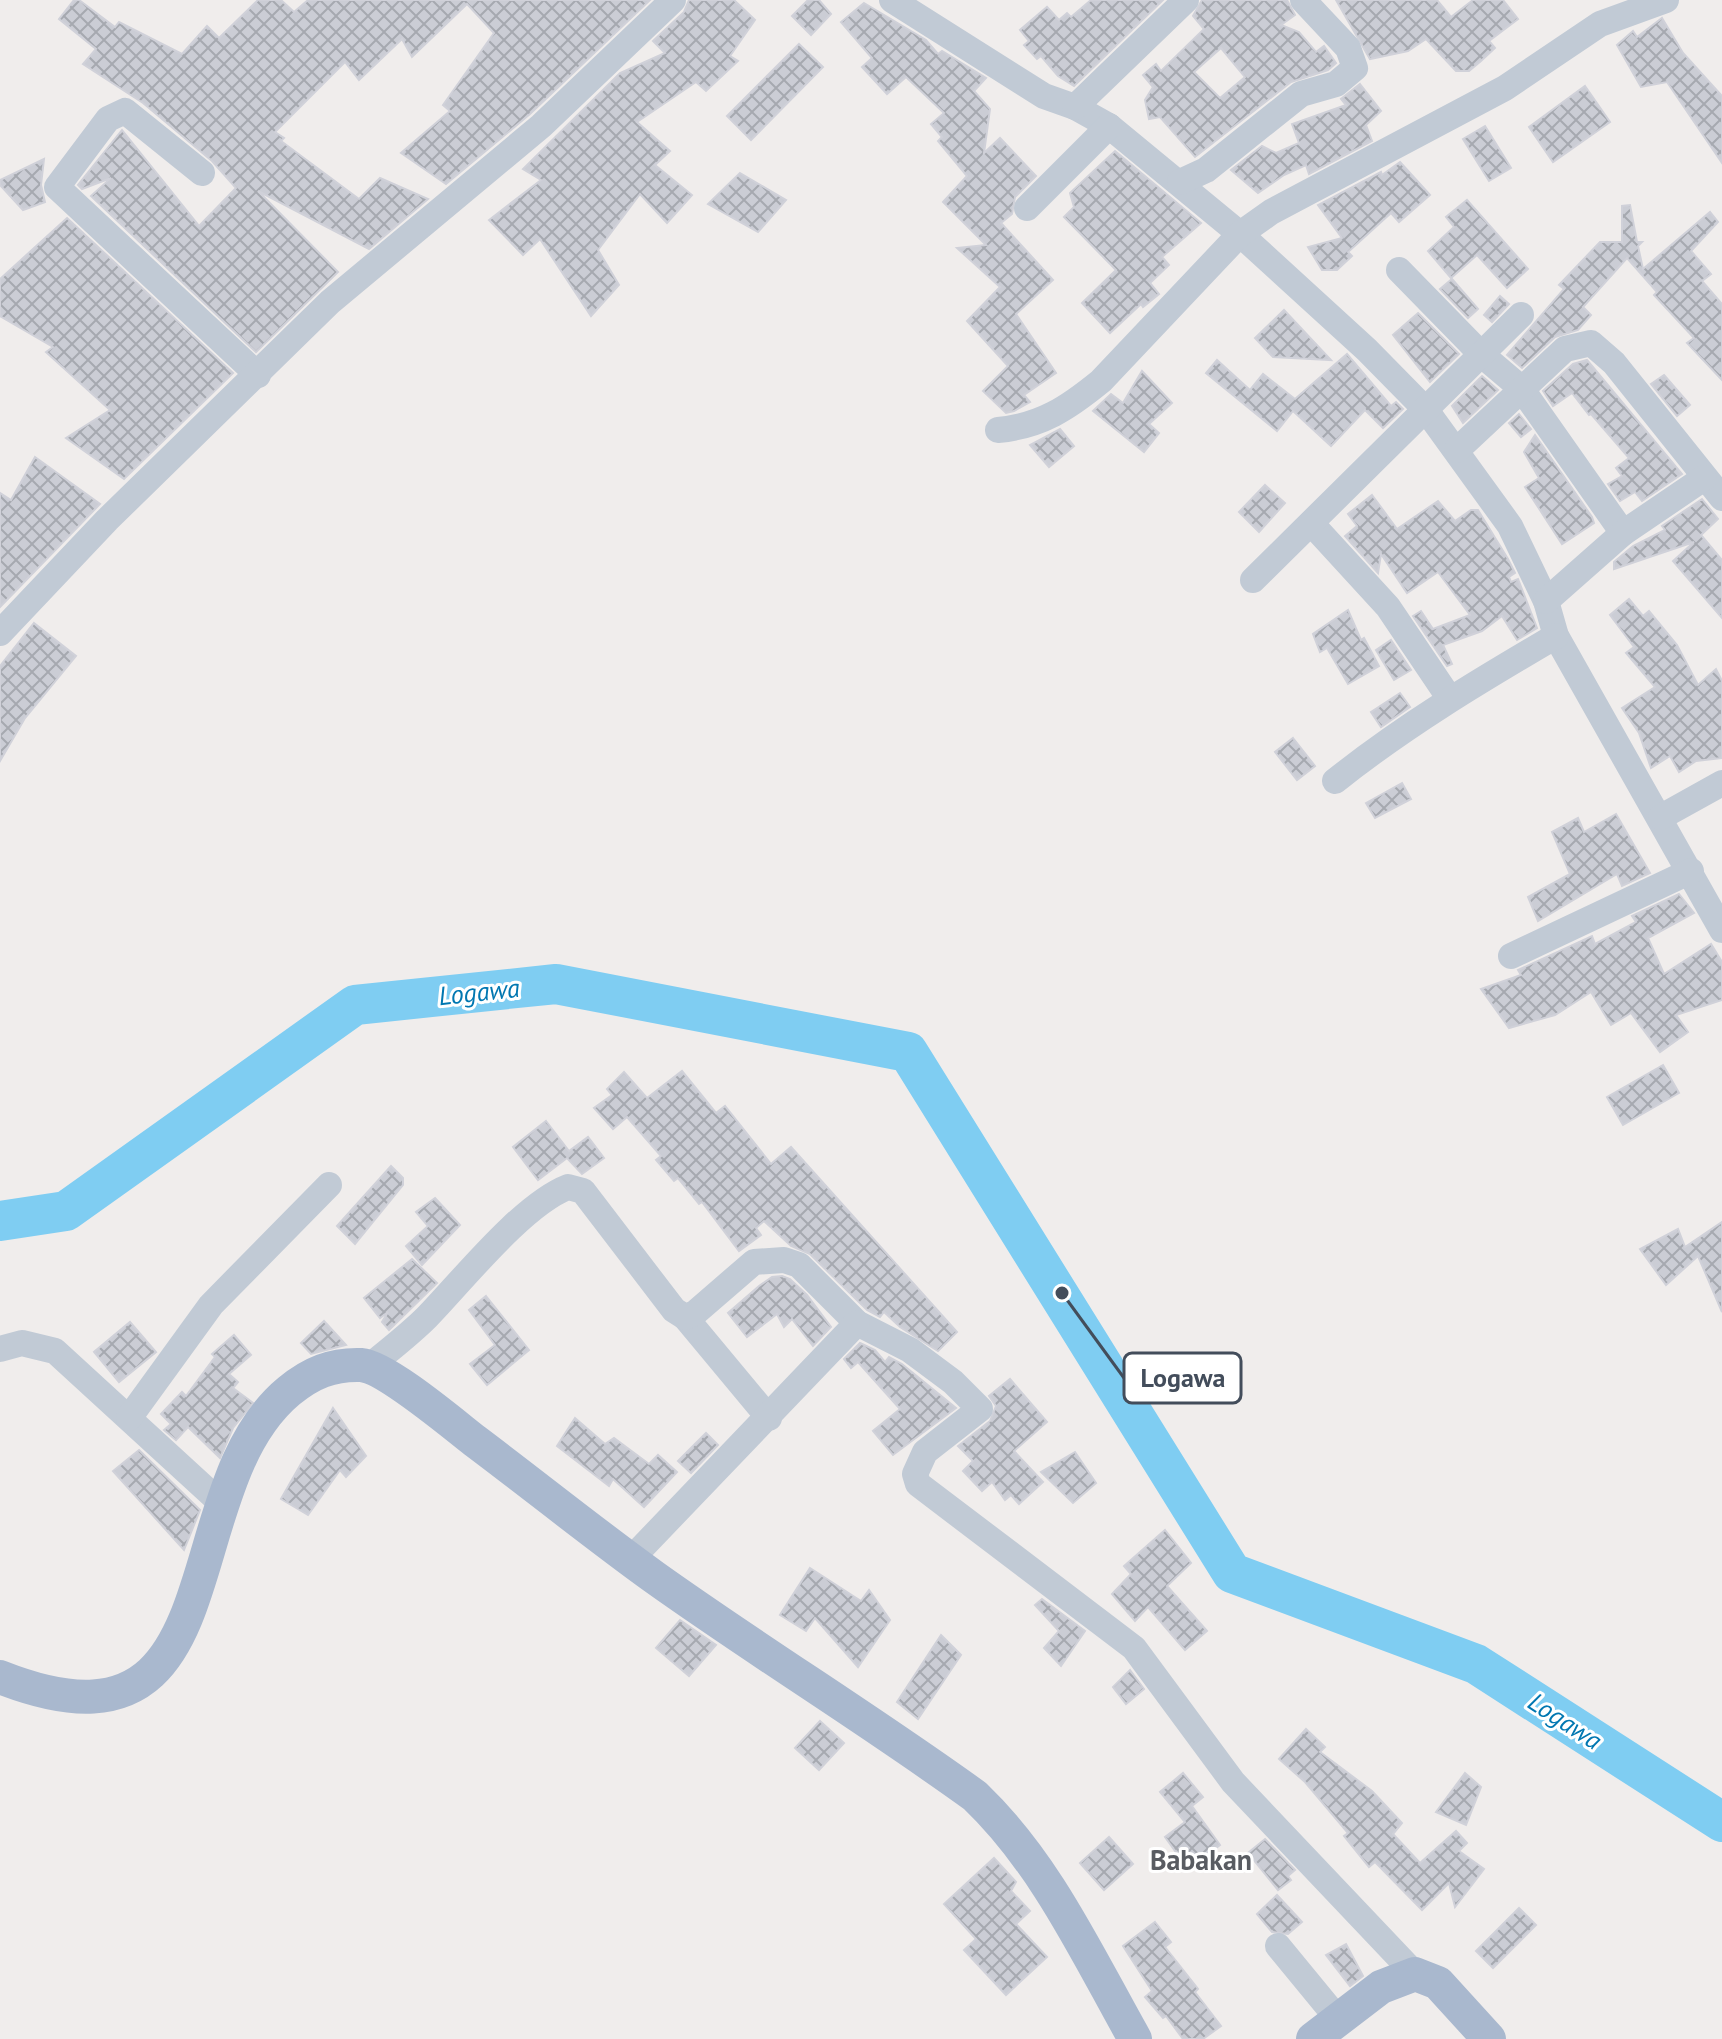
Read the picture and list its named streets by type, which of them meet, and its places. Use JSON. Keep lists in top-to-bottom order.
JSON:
{
  "districts": ["Babakan"],
  "water": ["Logawa"],
  "places": ["Logawa"]
}
